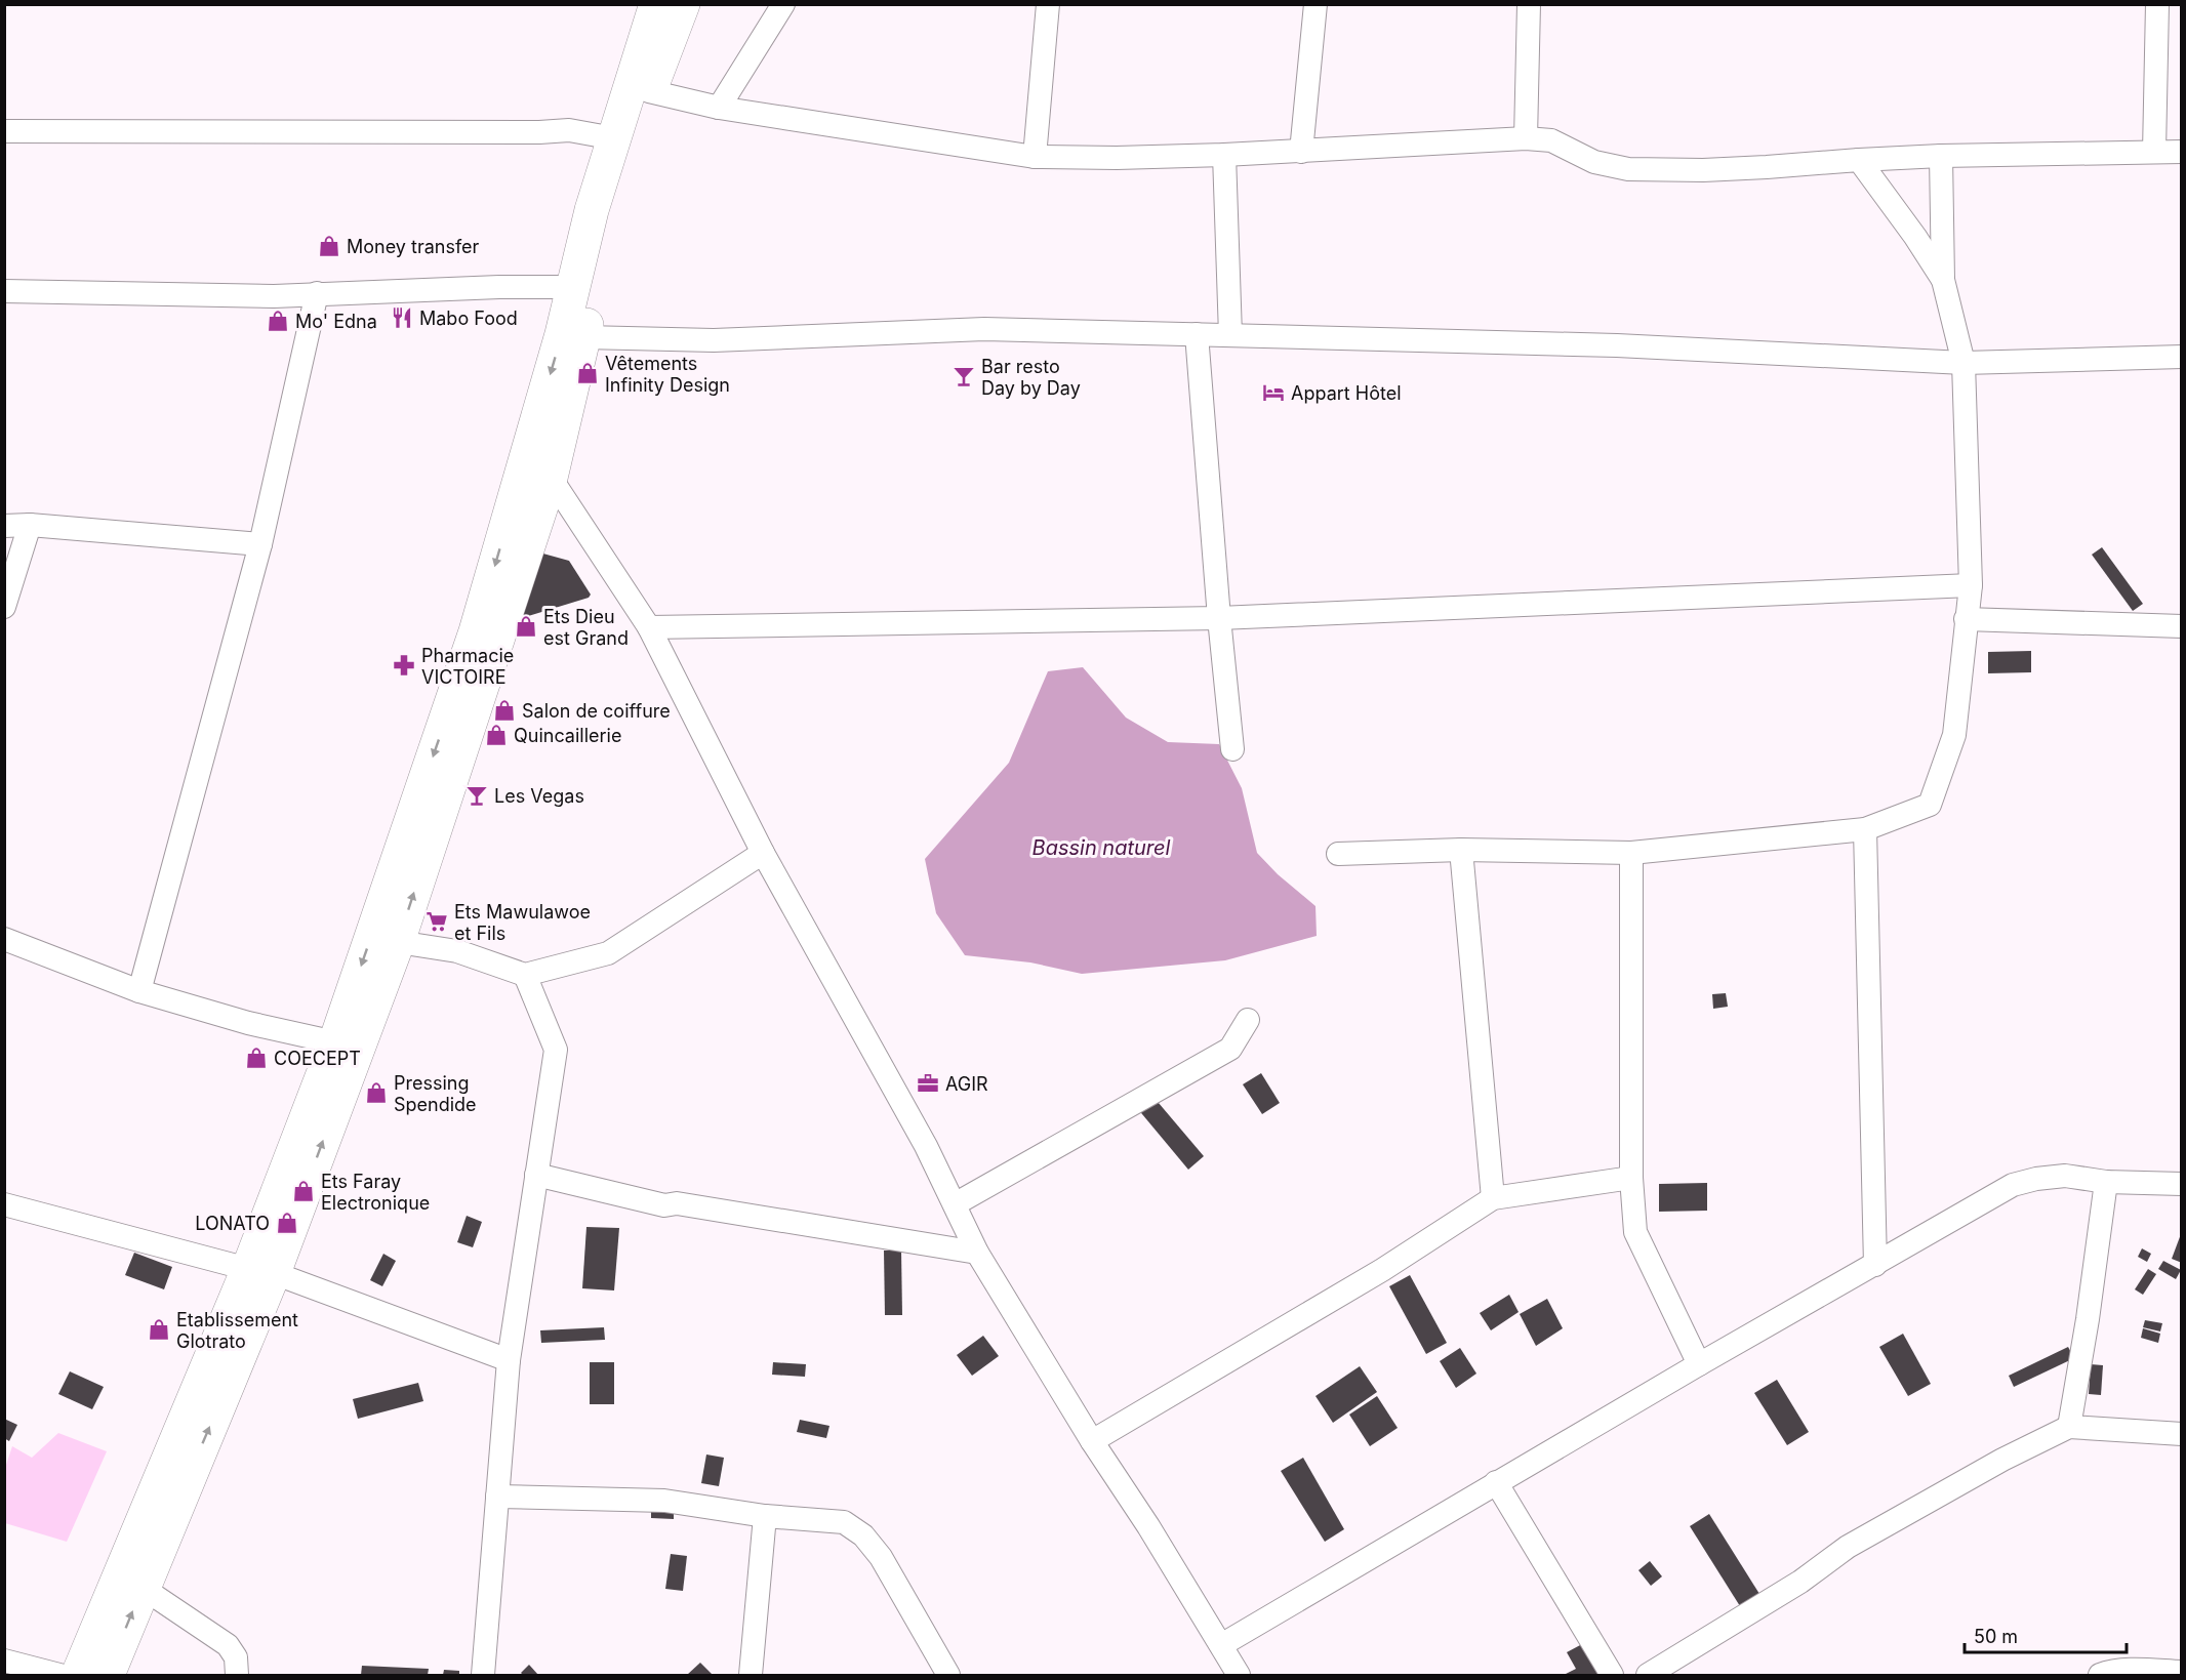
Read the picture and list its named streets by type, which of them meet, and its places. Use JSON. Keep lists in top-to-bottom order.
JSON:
{
  "water": ["Bassin naturel"],
  "places": {
    "shop": [
      "Money transfer",
      "Mo' Edna",
      "Vêtements Infinity Design",
      "Ets Dieu est Grand",
      "Salon de coiffure",
      "Quincaillerie",
      "COECEPT",
      "Pressing Spendide",
      "Ets Faray Electronique",
      "LONATO",
      "Etablissement Glotrato"
    ],
    "restaurant": ["Mabo Food"],
    "bar": ["Bar resto Day by Day", "Les Vegas"],
    "hotel": ["Appart Hôtel"],
    "pharmacy": ["Pharmacie VICTOIRE"],
    "supermarket": ["Ets Mawulawoe et Fils"],
    "office": ["AGIR"]
  },
  "scale_bar": "50 m"
}
